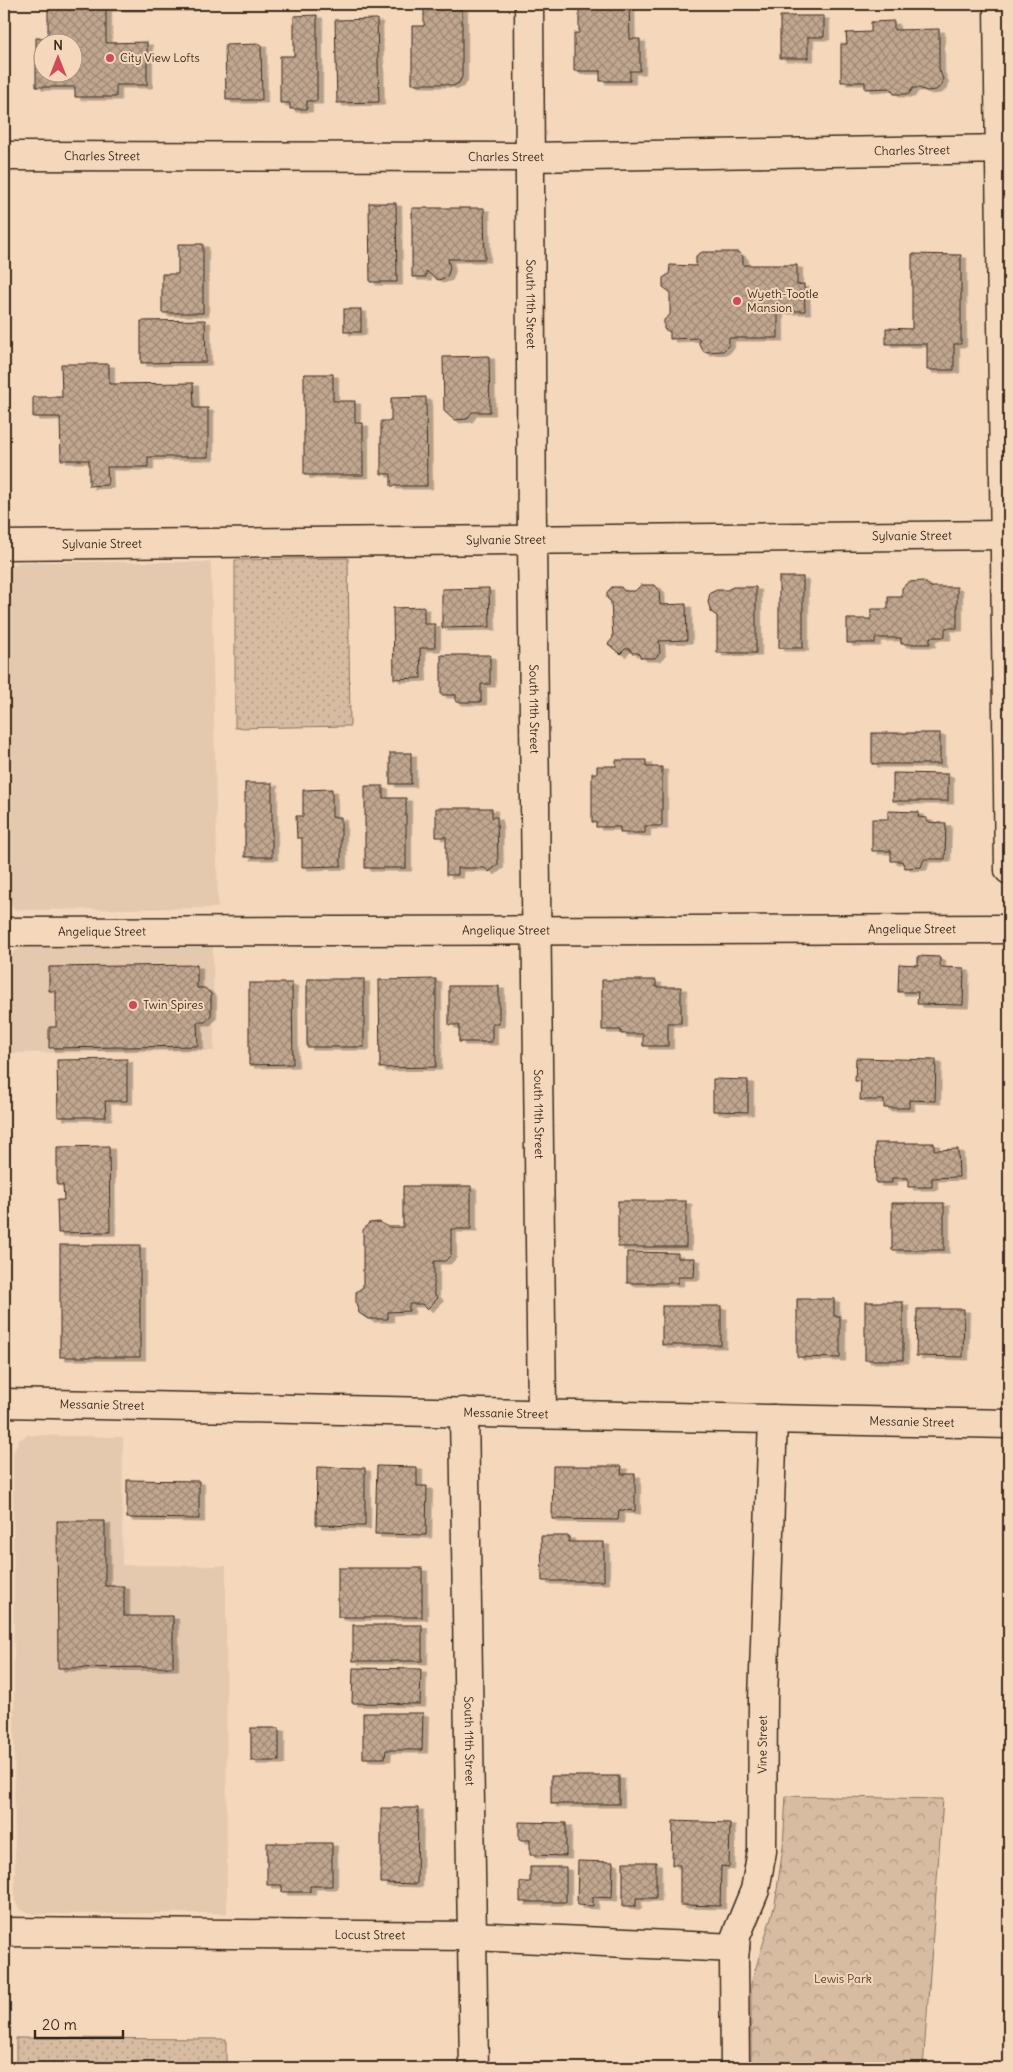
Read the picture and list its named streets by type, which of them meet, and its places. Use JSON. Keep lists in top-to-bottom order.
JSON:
{
  "streets": {
    "street": [
      "Charles Street",
      "South 11th Street",
      "Sylvanie Street",
      "Angelique Street",
      "Messanie Street",
      "Vine Street",
      "Locust Street"
    ]
  },
  "crossings": [
    ["Charles Street", "South 11th Street"],
    ["South 11th Street", "Sylvanie Street"],
    ["South 11th Street", "Angelique Street"],
    ["South 11th Street", "Messanie Street"],
    ["South 11th Street", "Locust Street"],
    ["Messanie Street", "Vine Street"],
    ["Vine Street", "Locust Street"]
  ],
  "parks": ["Lewis Park"],
  "places": ["City View Lofts", "Wyeth-Tootle Mansion", "Twin Spires"],
  "scale_bar": "20 m",
  "north": "top"
}
